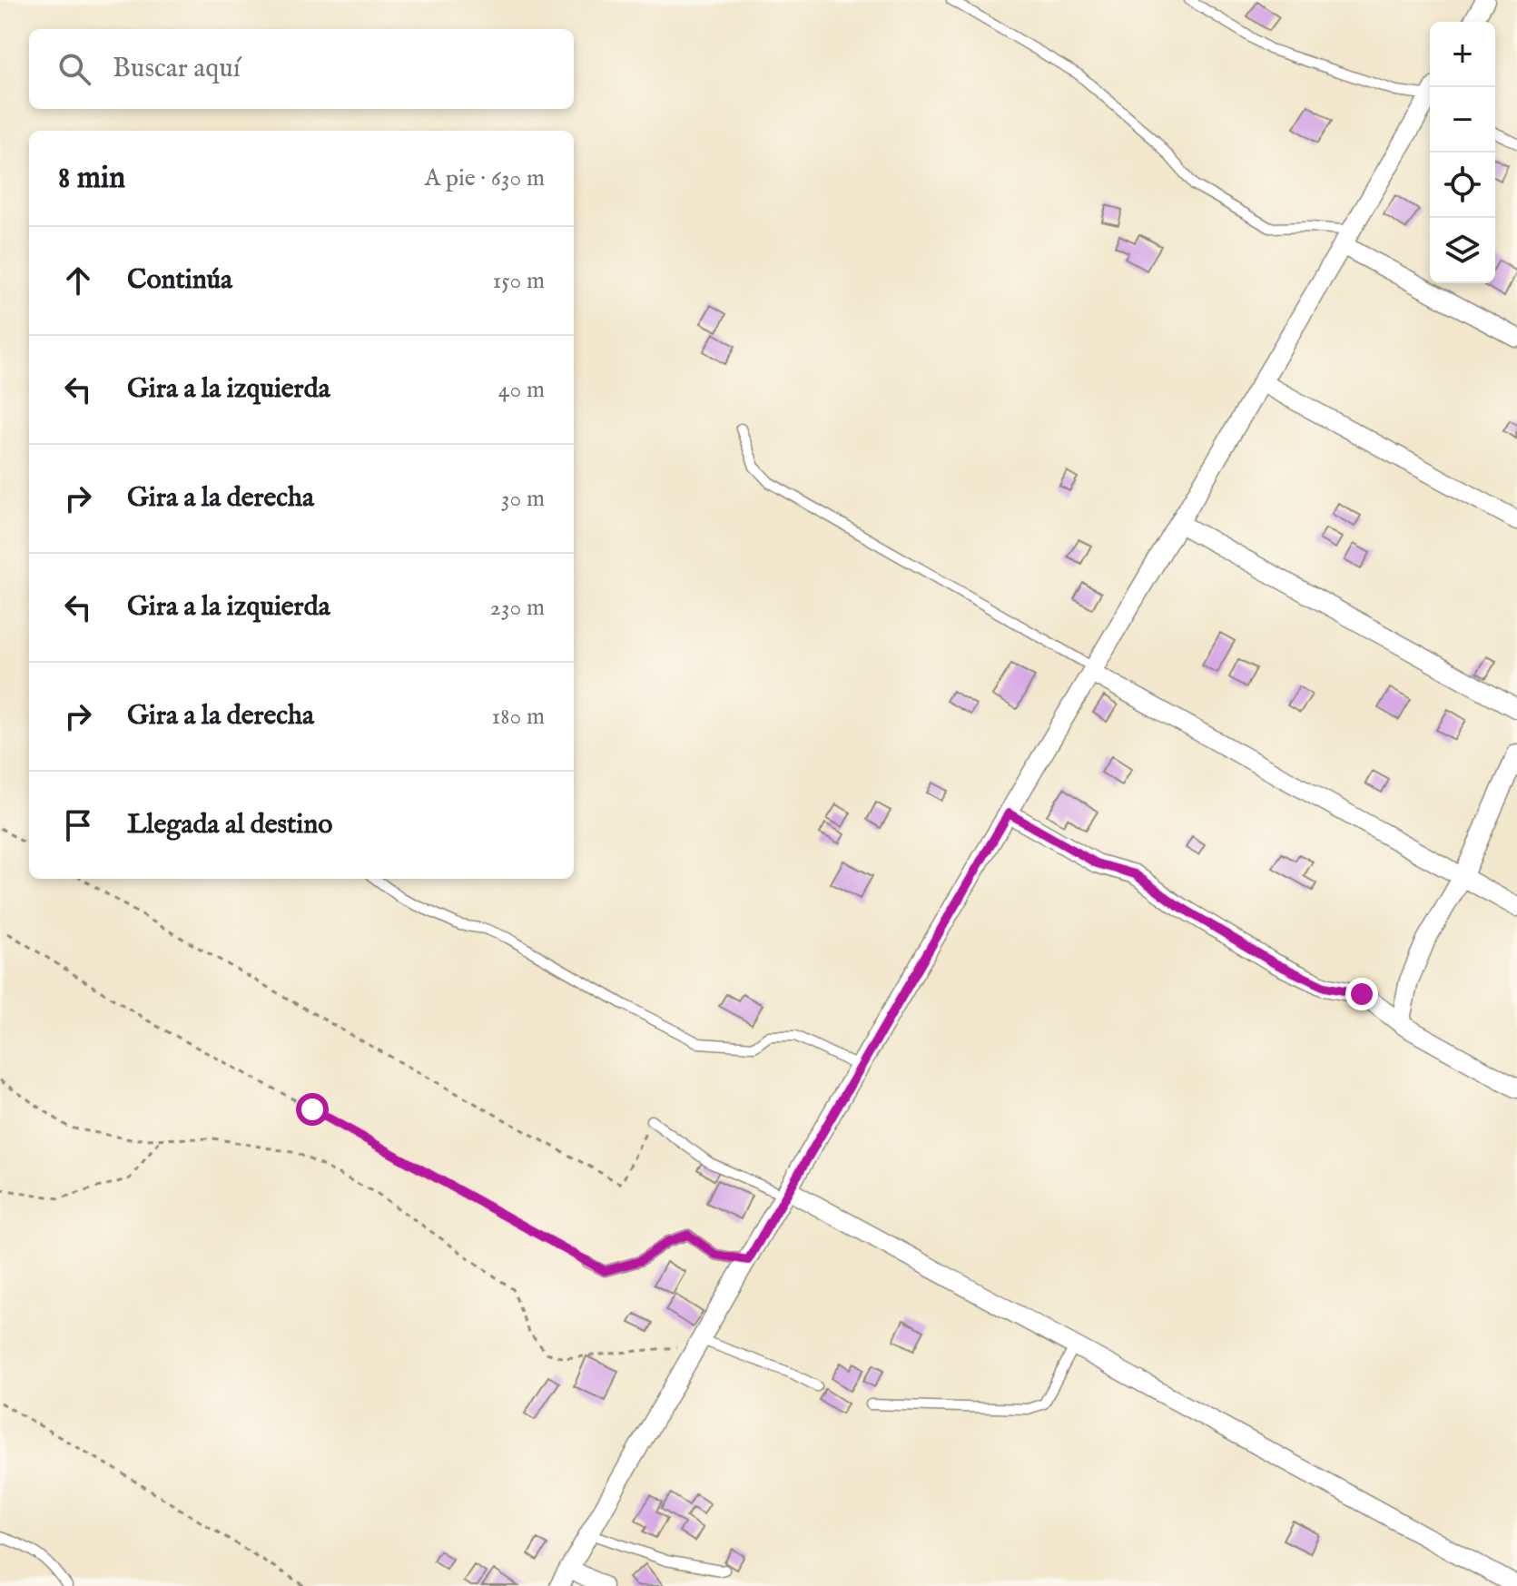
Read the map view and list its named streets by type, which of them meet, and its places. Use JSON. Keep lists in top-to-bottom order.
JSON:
{
  "page": {
    "map_buttons": ["+", "−"],
    "search": "Buscar aquí",
    "heading": ["8 min", "A pie · 630 m"],
    "list": [
      ["Continúa", "150 m"],
      ["Gira a la izquierda", "40 m"],
      ["Gira a la derecha", "30 m"],
      ["Gira a la izquierda", "230 m"],
      ["Gira a la derecha", "180 m"],
      "Llegada al destino"
    ]
  }
}
